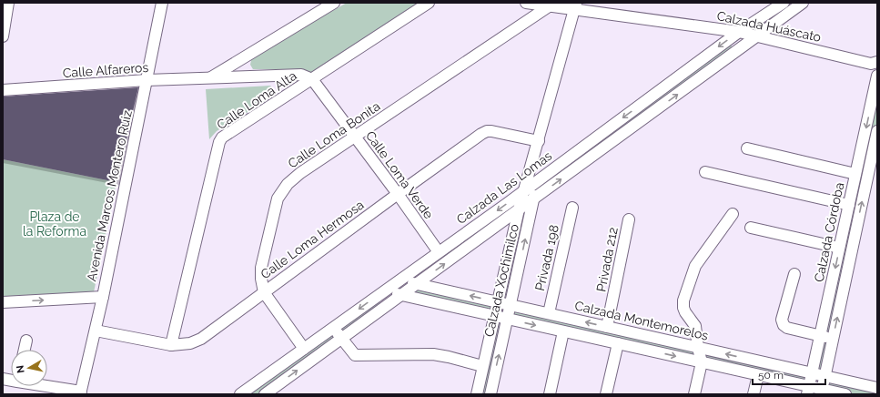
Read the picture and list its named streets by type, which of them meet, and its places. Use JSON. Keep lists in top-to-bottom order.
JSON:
{
  "streets": {
    "street": [
      "Calzada Huáscato",
      "Calle Alfareros",
      "Calle Loma Alta",
      "Calle Loma Bonita",
      "Calle Loma Verde",
      "Calzada Las Lomas",
      "Avenida Marcos Montero Ruiz",
      "Calzada Córdoba",
      "Calle Loma Hermosa",
      "Privada 198",
      "Privada 212",
      "Calzada Xochimilco",
      "Calzada Montemorelos"
    ]
  },
  "crossings": [
    ["Calzada Huáscato", "Calle Loma Bonita"],
    ["Calzada Huáscato", "Calzada Las Lomas"],
    ["Calzada Huáscato", "Calzada Xochimilco"],
    ["Calle Alfareros", "Calle Loma Alta"],
    ["Calle Alfareros", "Calle Loma Verde"],
    ["Calle Alfareros", "Avenida Marcos Montero Ruiz"],
    ["Calle Loma Alta", "Calle Loma Verde"],
    ["Calle Loma Alta", "Calle Loma Hermosa"],
    ["Calle Loma Bonita", "Calle Loma Verde"],
    ["Calle Loma Bonita", "Calzada Las Lomas"],
    ["Calle Loma Bonita", "Calle Loma Hermosa"],
    ["Calle Loma Verde", "Calzada Las Lomas"],
    ["Calle Loma Verde", "Calle Loma Hermosa"],
    ["Calzada Las Lomas", "Calzada Xochimilco"],
    ["Calzada Las Lomas", "Calzada Montemorelos"],
    ["Avenida Marcos Montero Ruiz", "Calle Loma Hermosa"],
    ["Calzada Córdoba", "Calzada Montemorelos"],
    ["Calle Loma Hermosa", "Calzada Xochimilco"],
    ["Privada 198", "Calzada Montemorelos"],
    ["Privada 212", "Calzada Montemorelos"],
    ["Calzada Xochimilco", "Calzada Montemorelos"]
  ],
  "parks": ["Plaza de la Reforma"],
  "scale_bar": "50 m",
  "north": "left"
}
